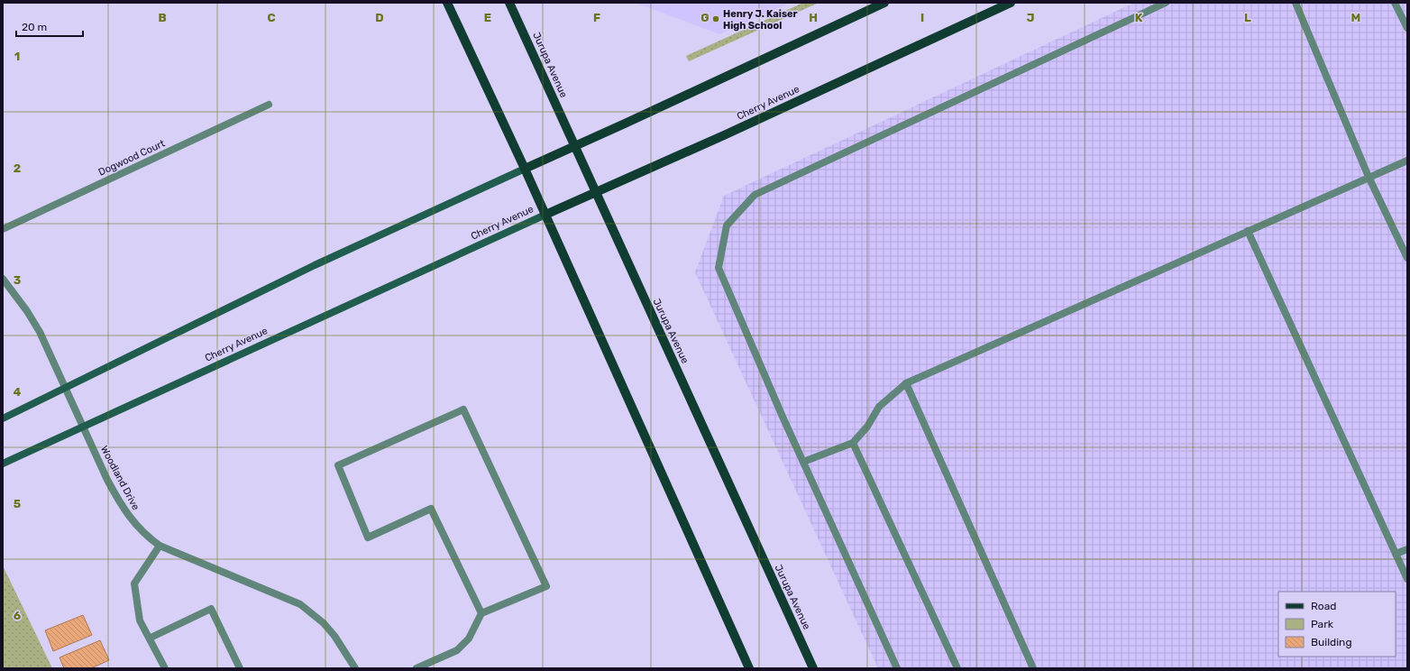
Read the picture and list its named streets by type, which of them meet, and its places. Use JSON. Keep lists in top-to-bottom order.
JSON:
{
  "streets": {
    "main road": ["Jurupa Avenue", "Cherry Avenue"],
    "street": ["Dogwood Court", "Woodland Drive"]
  },
  "crossings": [
    ["Jurupa Avenue", "Cherry Avenue"],
    ["Cherry Avenue", "Woodland Drive"]
  ],
  "places": ["Henry J. Kaiser High School"],
  "legend": ["Road", "Park", "Building"],
  "scale_bar": "20 m",
  "grid": {
    "columns": [
      "B",
      "C",
      "D",
      "E",
      "F",
      "G",
      "H",
      "I",
      "J",
      "K",
      "L",
      "M"
    ],
    "rows": [
      "1",
      "2",
      "3",
      "4",
      "5",
      "6"
    ]
  }
}
